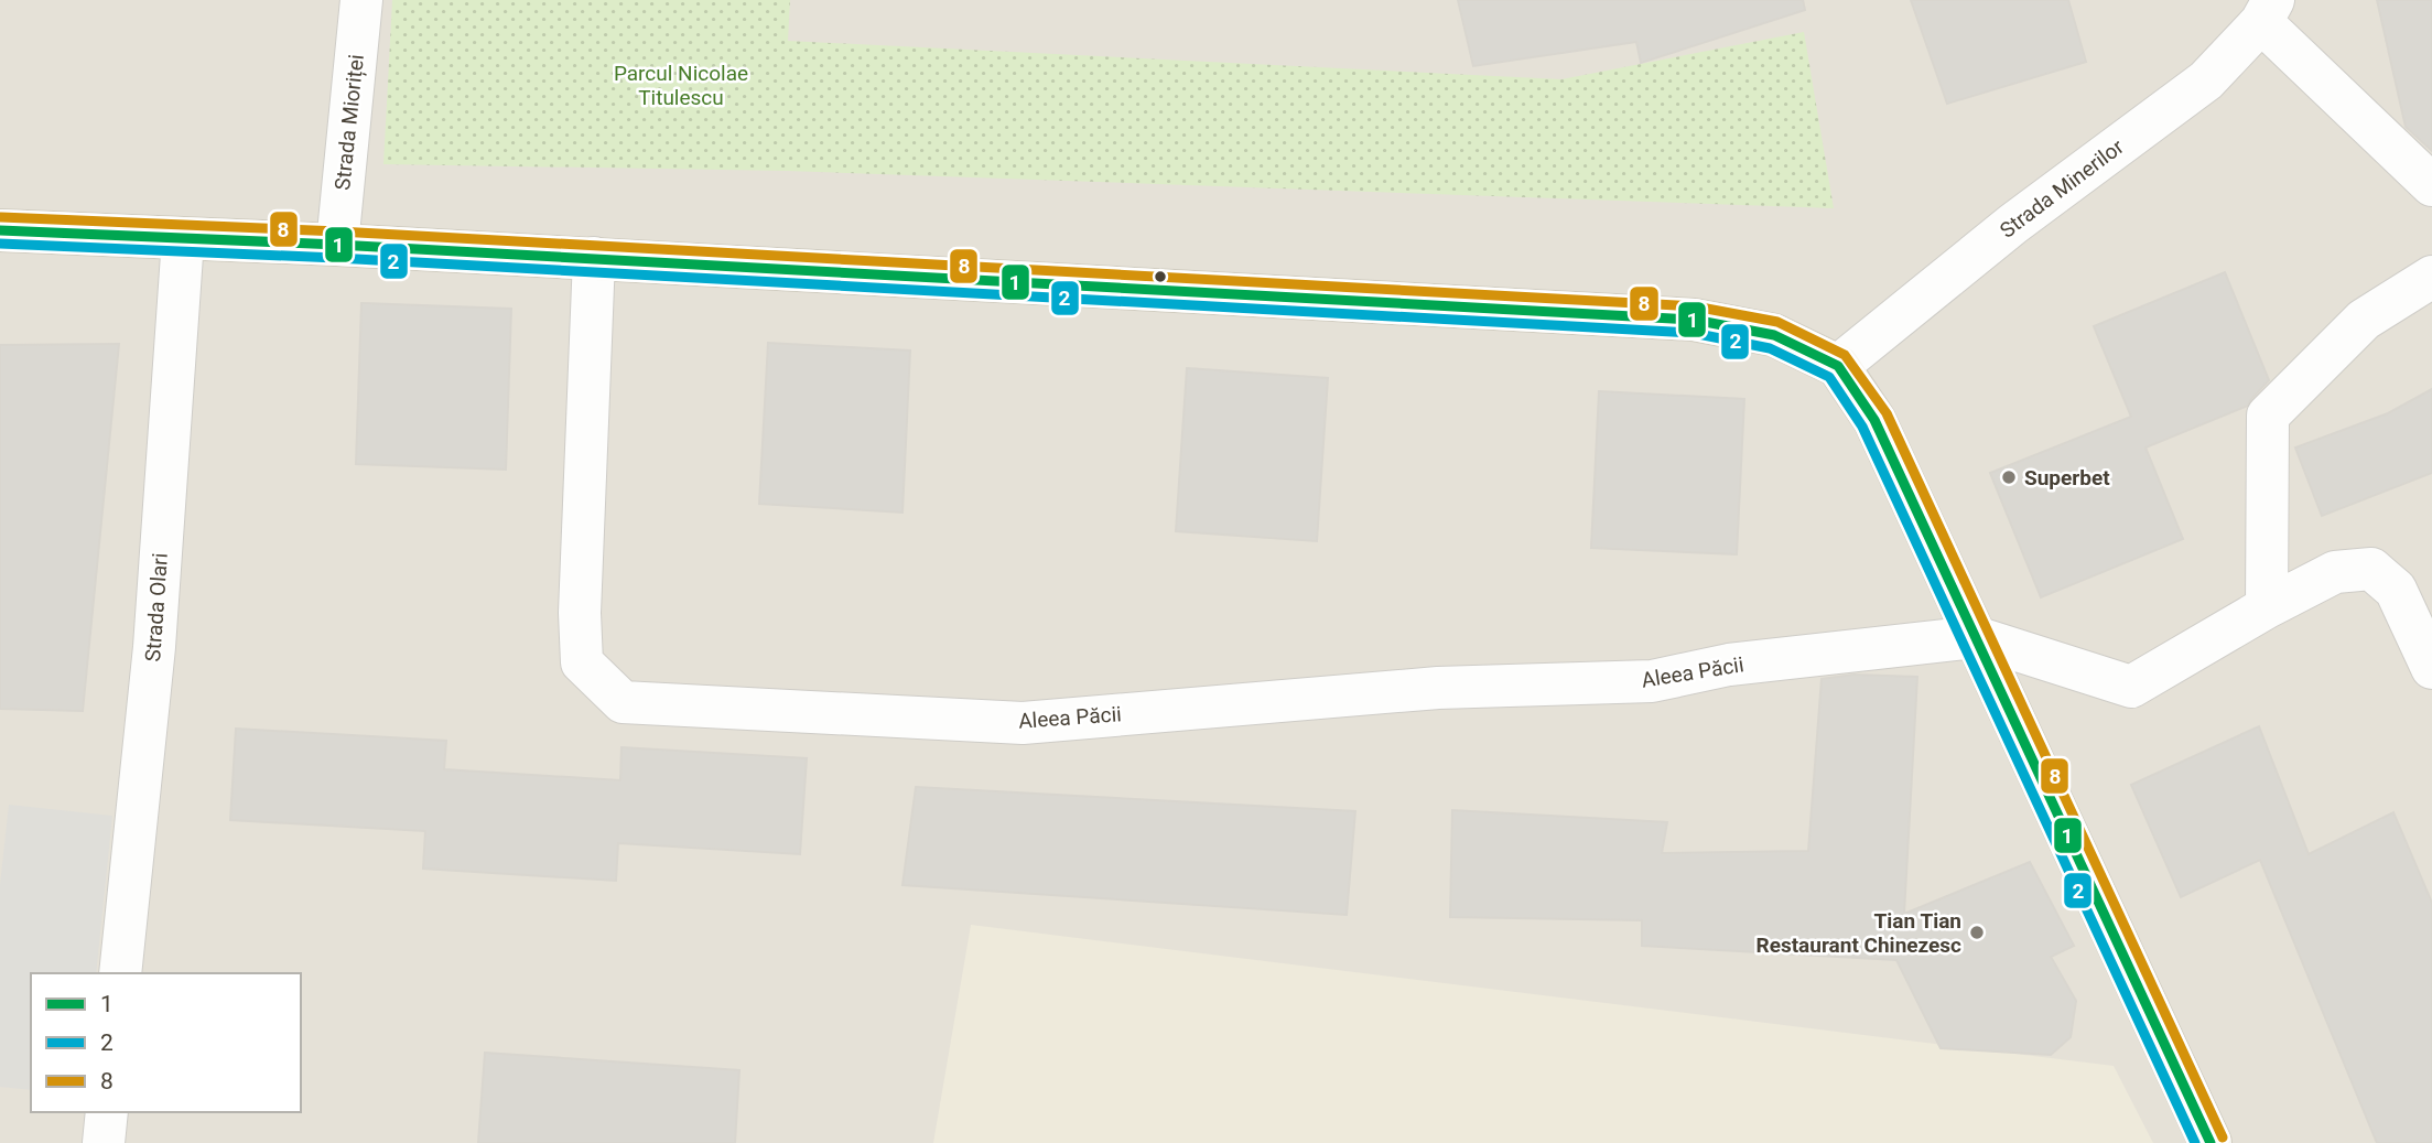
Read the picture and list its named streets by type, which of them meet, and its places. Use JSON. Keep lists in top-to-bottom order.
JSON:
{
  "streets": {
    "street": [
      "Strada Mioriței",
      "Strada Minerilor",
      "Strada Olari",
      "Aleea Păcii"
    ]
  },
  "parks": ["Parcul Nicolae Titulescu"],
  "places": ["Superbet", "Tian Tian Restaurant Chinezesc"],
  "lines": ["transit line 8", "transit line 1", "transit line 2"],
  "legend": ["1", "2", "8"]
}
